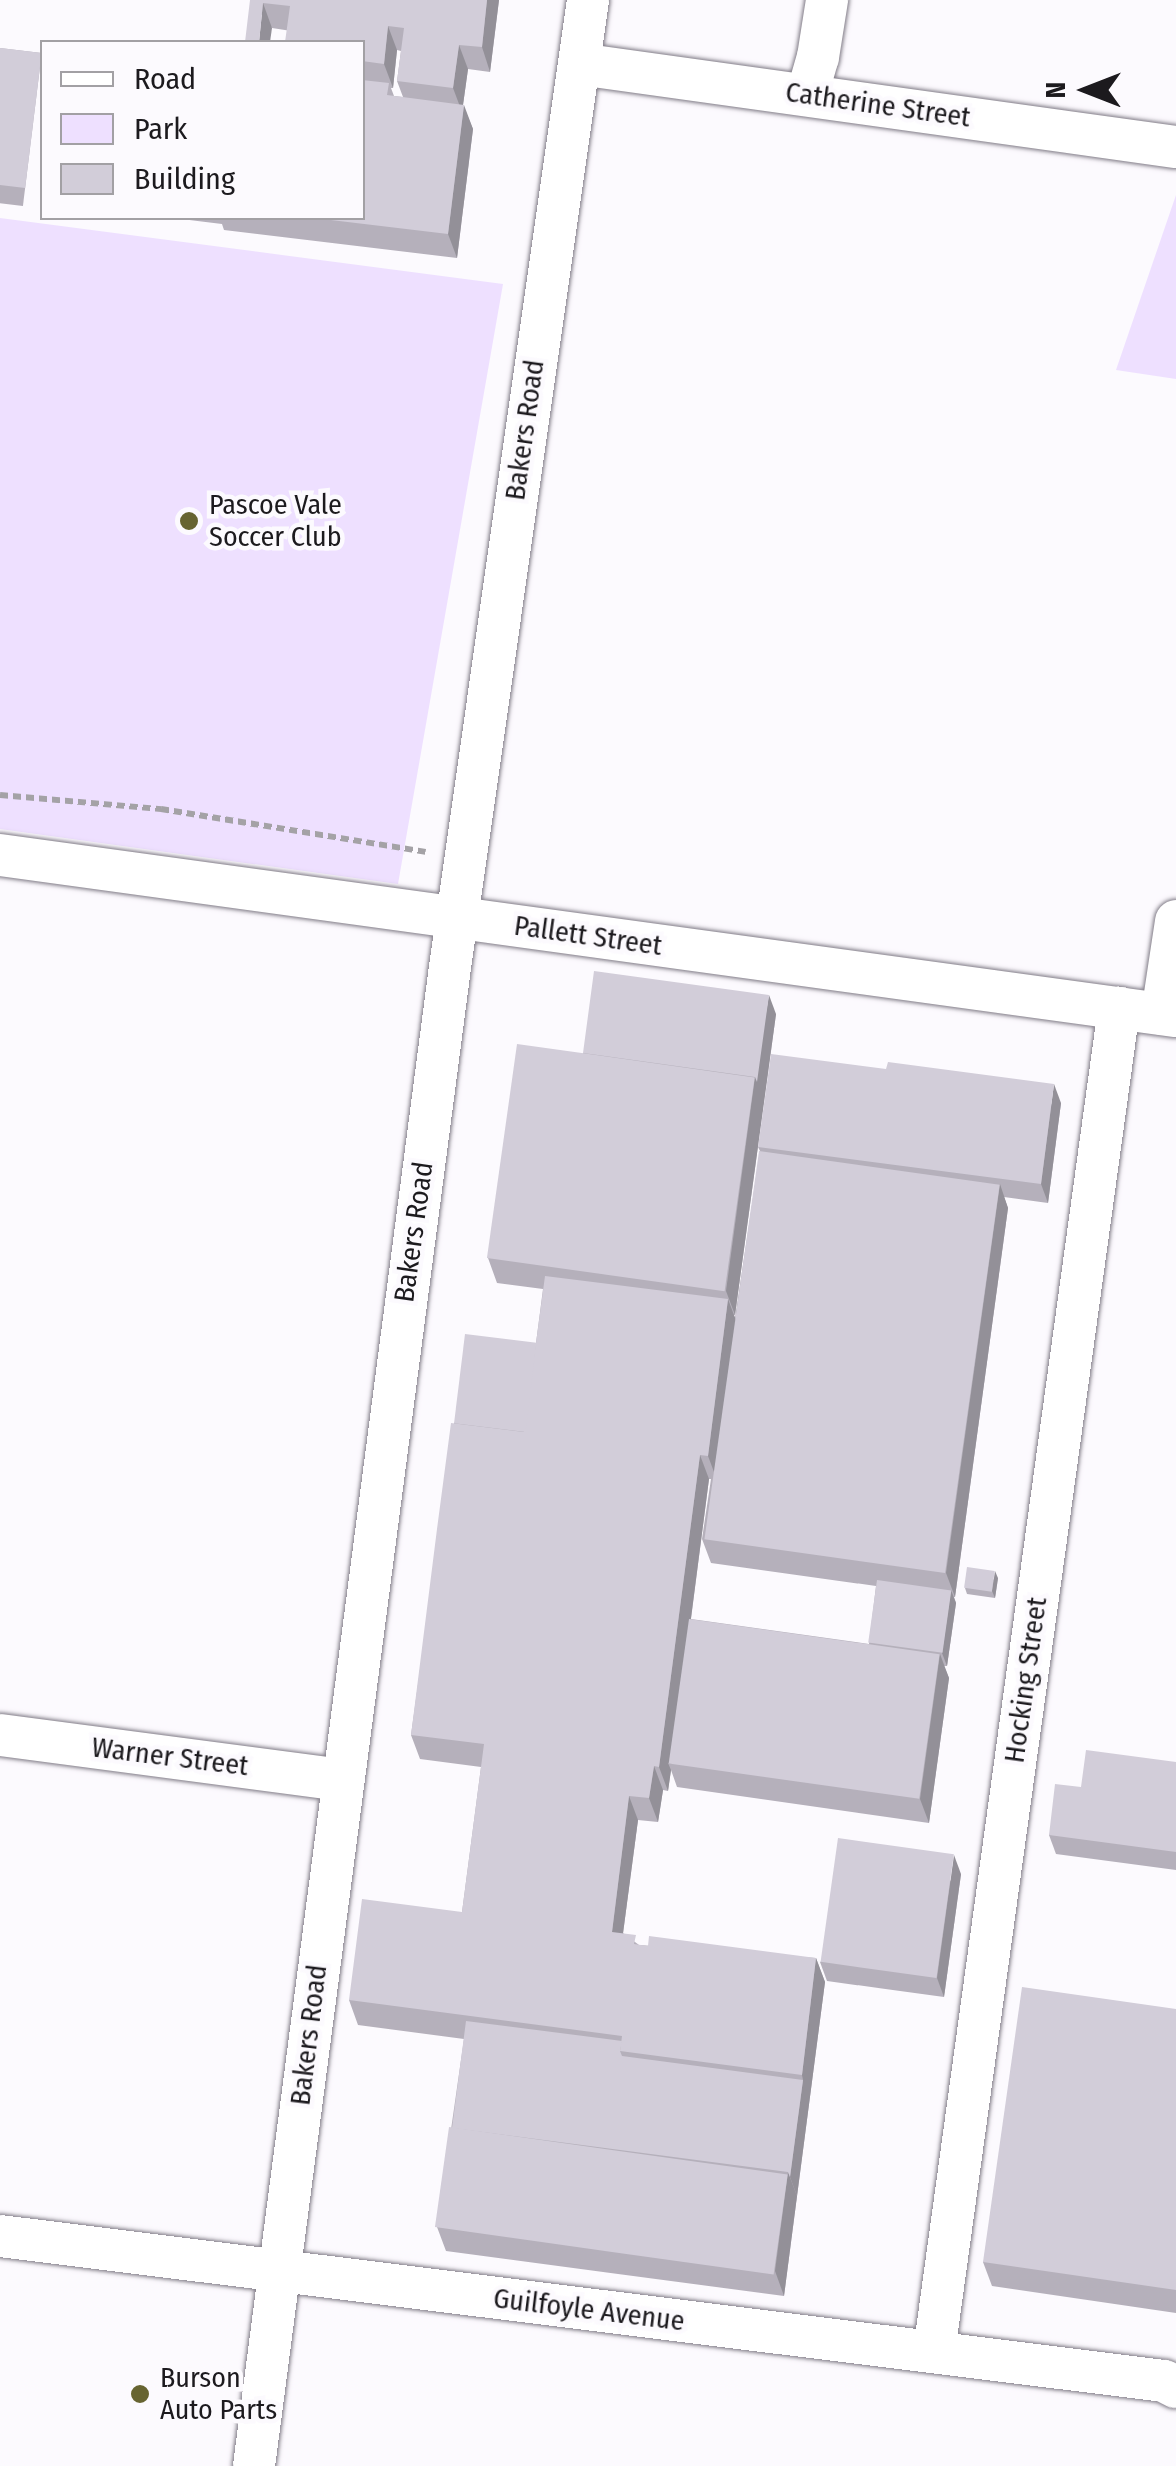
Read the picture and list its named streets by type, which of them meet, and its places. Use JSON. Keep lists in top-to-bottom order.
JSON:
{
  "streets": {
    "street": [
      "Catherine Street",
      "Bakers Road",
      "Pallett Street",
      "Hocking Street",
      "Warner Street",
      "Guilfoyle Avenue"
    ]
  },
  "crossings": [
    ["Catherine Street", "Bakers Road"],
    ["Bakers Road", "Pallett Street"],
    ["Bakers Road", "Warner Street"],
    ["Bakers Road", "Guilfoyle Avenue"],
    ["Pallett Street", "Hocking Street"],
    ["Hocking Street", "Guilfoyle Avenue"]
  ],
  "places": ["Pascoe Vale Soccer Club", "Burson Auto Parts"],
  "legend": ["Road", "Park", "Building"],
  "north": "left"
}
